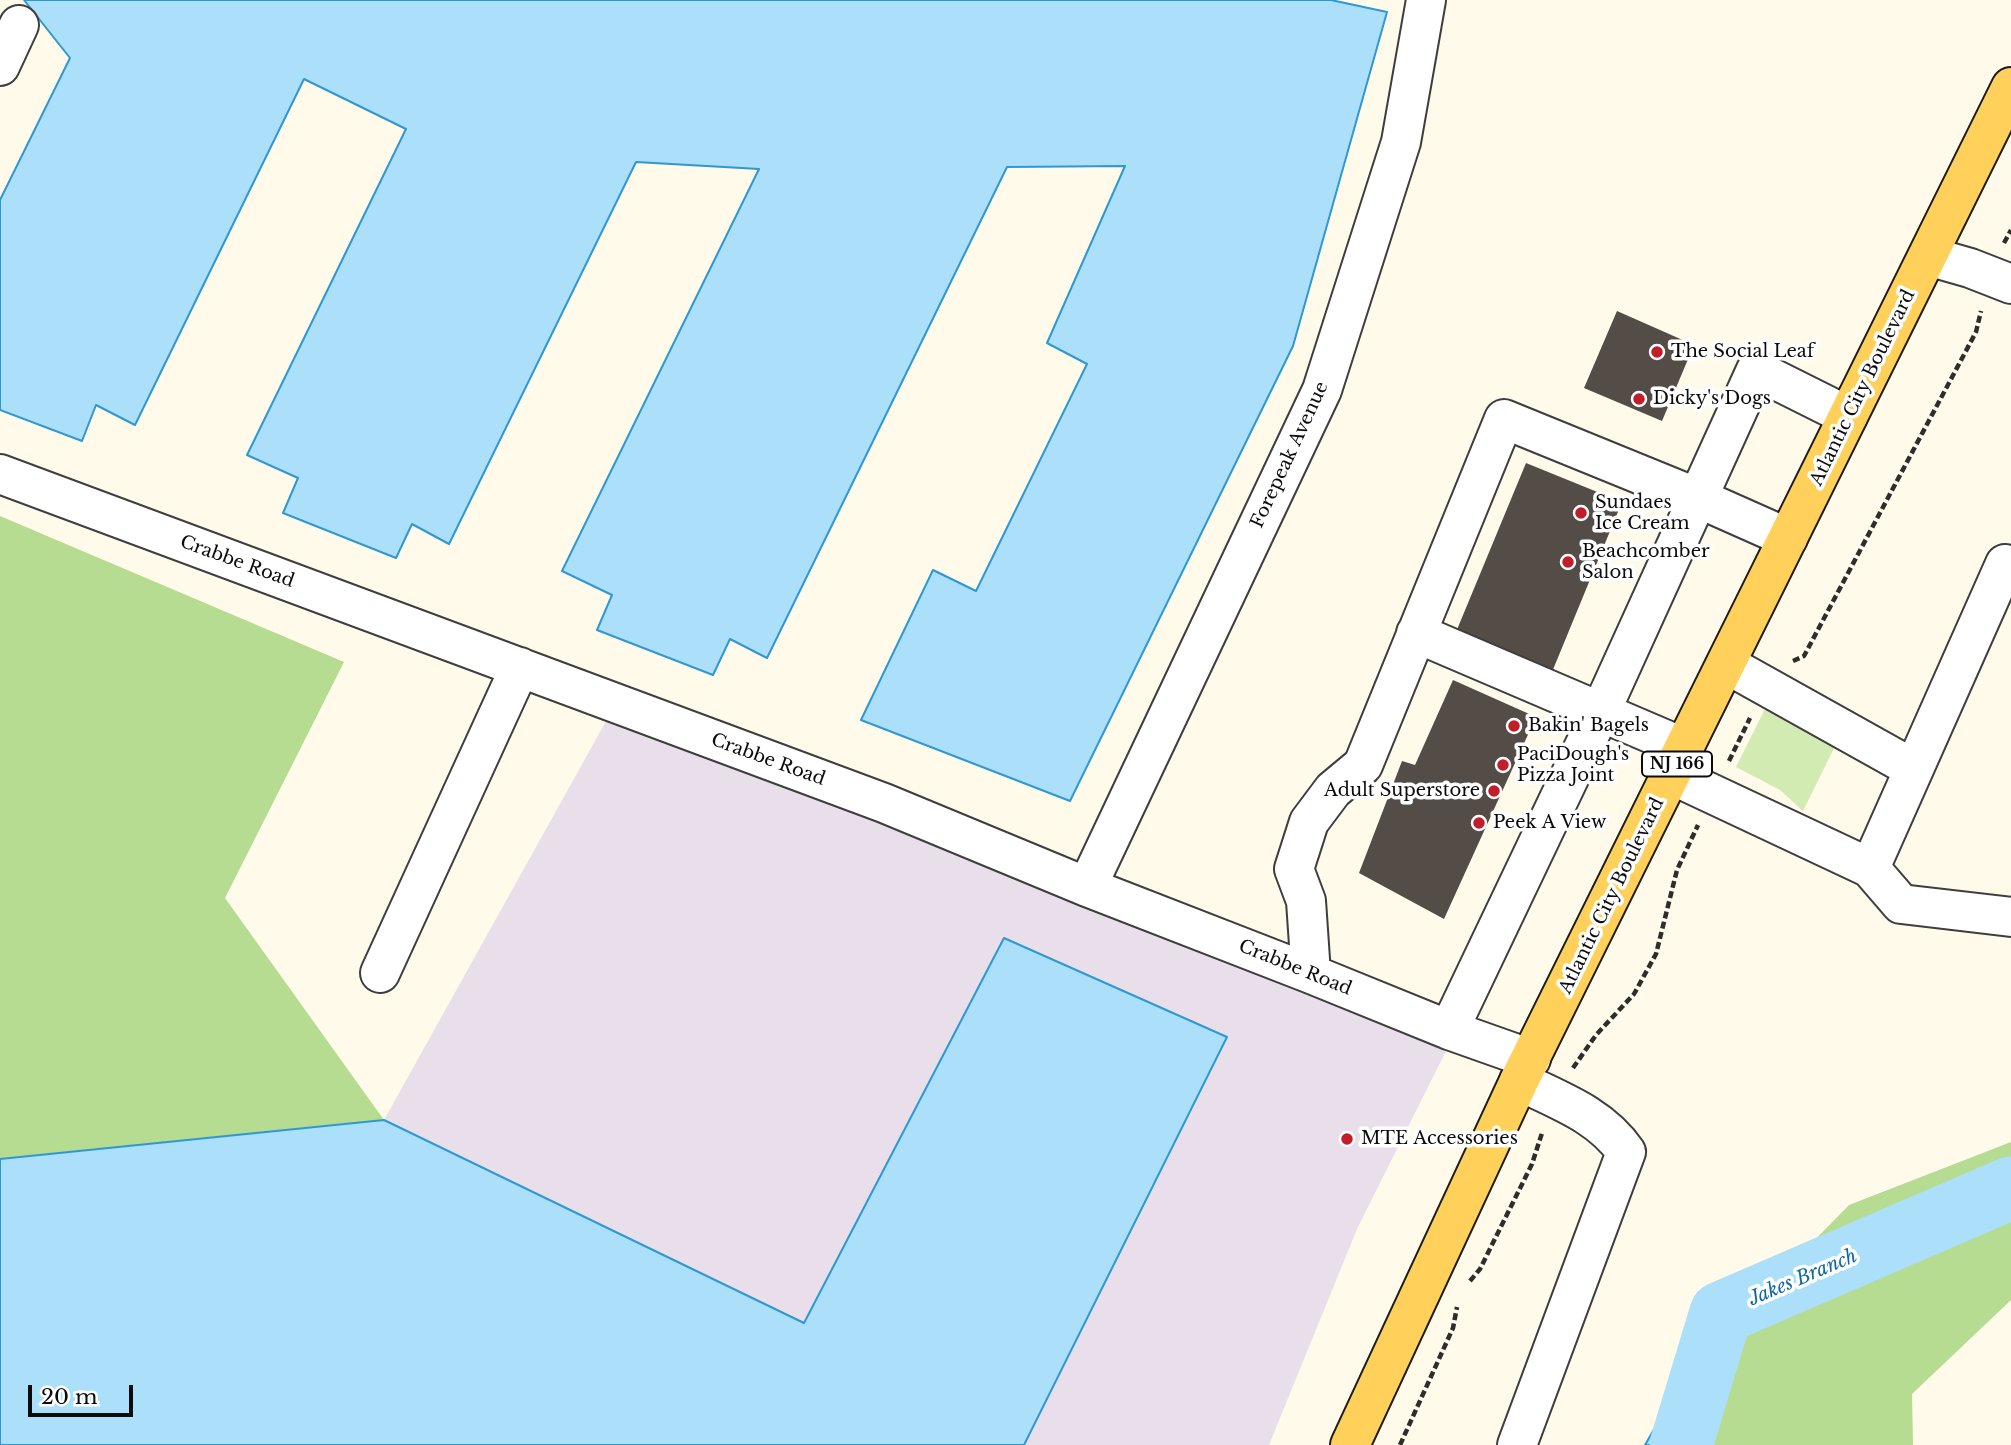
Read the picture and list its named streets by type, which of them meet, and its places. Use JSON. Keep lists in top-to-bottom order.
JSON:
{
  "streets": {
    "main road": ["Atlantic City Boulevard", "NJ 166"],
    "street": ["Forepeak Avenue", "Crabbe Road"]
  },
  "crossings": [
    ["Atlantic City Boulevard", "Crabbe Road"],
    ["Forepeak Avenue", "Crabbe Road"]
  ],
  "water": ["Jakes Branch"],
  "places": [
    "The Social Leaf",
    "Dicky's Dogs",
    "Sundaes Ice Cream",
    "Beachcomber Salon",
    "Bakin' Bagels",
    "PaciDough's Pizza Joint",
    "Adult Superstore",
    "Peek A View",
    "MTE Accessories"
  ],
  "scale_bar": "20 m"
}
